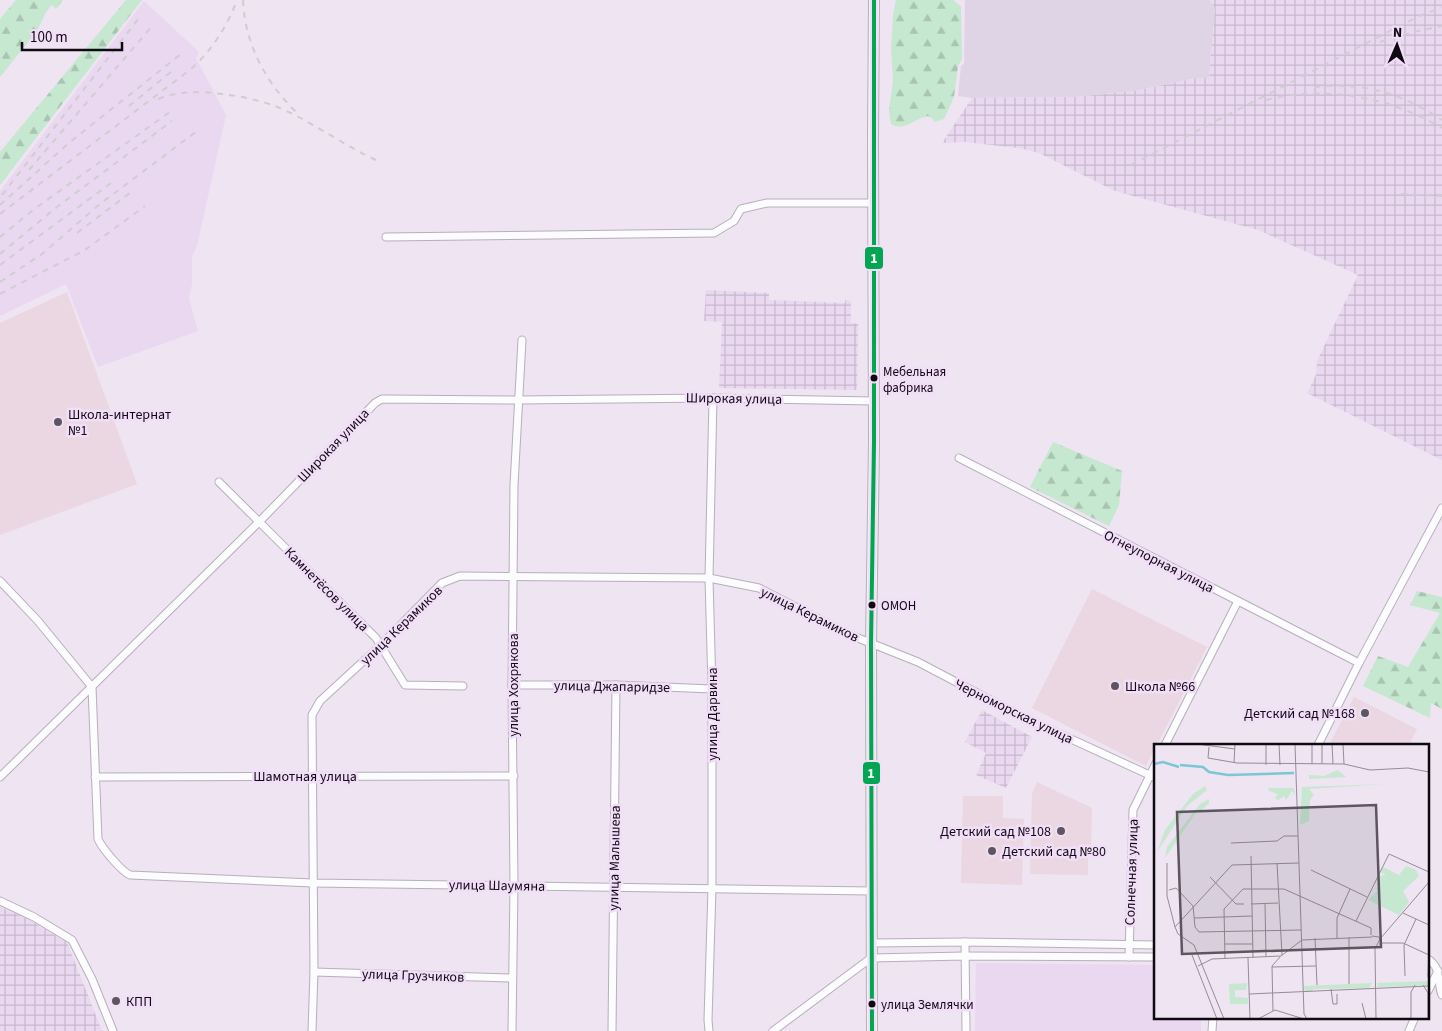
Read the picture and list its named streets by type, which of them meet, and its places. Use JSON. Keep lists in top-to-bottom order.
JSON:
{
  "streets": {
    "street": [
      "Широкая улица",
      "Огнеупорная улица",
      "Камнетёсов улица",
      "улица Керамиков",
      "улица Хохрякова",
      "улица Джапаридзе",
      "Черноморская улица",
      "улица Дарвина",
      "Шамотная улица",
      "улица Малышева",
      "Солнечная улица",
      "улица Шаумяна",
      "улица Грузчиков"
    ]
  },
  "crossings": [
    ["Широкая улица", "Камнетёсов улица"],
    ["Широкая улица", "улица Хохрякова"],
    ["Широкая улица", "улица Дарвина"],
    ["Камнетёсов улица", "улица Керамиков"],
    ["улица Керамиков", "улица Хохрякова"],
    ["улица Керамиков", "Черноморская улица"],
    ["улица Керамиков", "улица Дарвина"],
    ["улица Керамиков", "Шамотная улица"],
    ["улица Керамиков", "улица Шаумяна"],
    ["улица Керамиков", "улица Грузчиков"],
    ["улица Хохрякова", "улица Джапаридзе"],
    ["улица Хохрякова", "Шамотная улица"],
    ["улица Хохрякова", "улица Шаумяна"],
    ["улица Хохрякова", "улица Грузчиков"],
    ["улица Джапаридзе", "улица Дарвина"],
    ["улица Джапаридзе", "улица Малышева"],
    ["Черноморская улица", "Солнечная улица"],
    ["улица Дарвина", "улица Шаумяна"],
    ["Шамотная улица", "улица Шаумяна"],
    ["улица Малышева", "улица Шаумяна"]
  ],
  "places": [
    "Мебельная фабрика",
    "Школа-интернат №1",
    "ОМОН",
    "Школа №66",
    "Детский сад №168",
    "Детский сад №108",
    "Детский сад №80",
    "КПП",
    "улица Землячки"
  ],
  "lines": ["transit line 1"],
  "scale_bar": "100 m",
  "north": "top"
}
